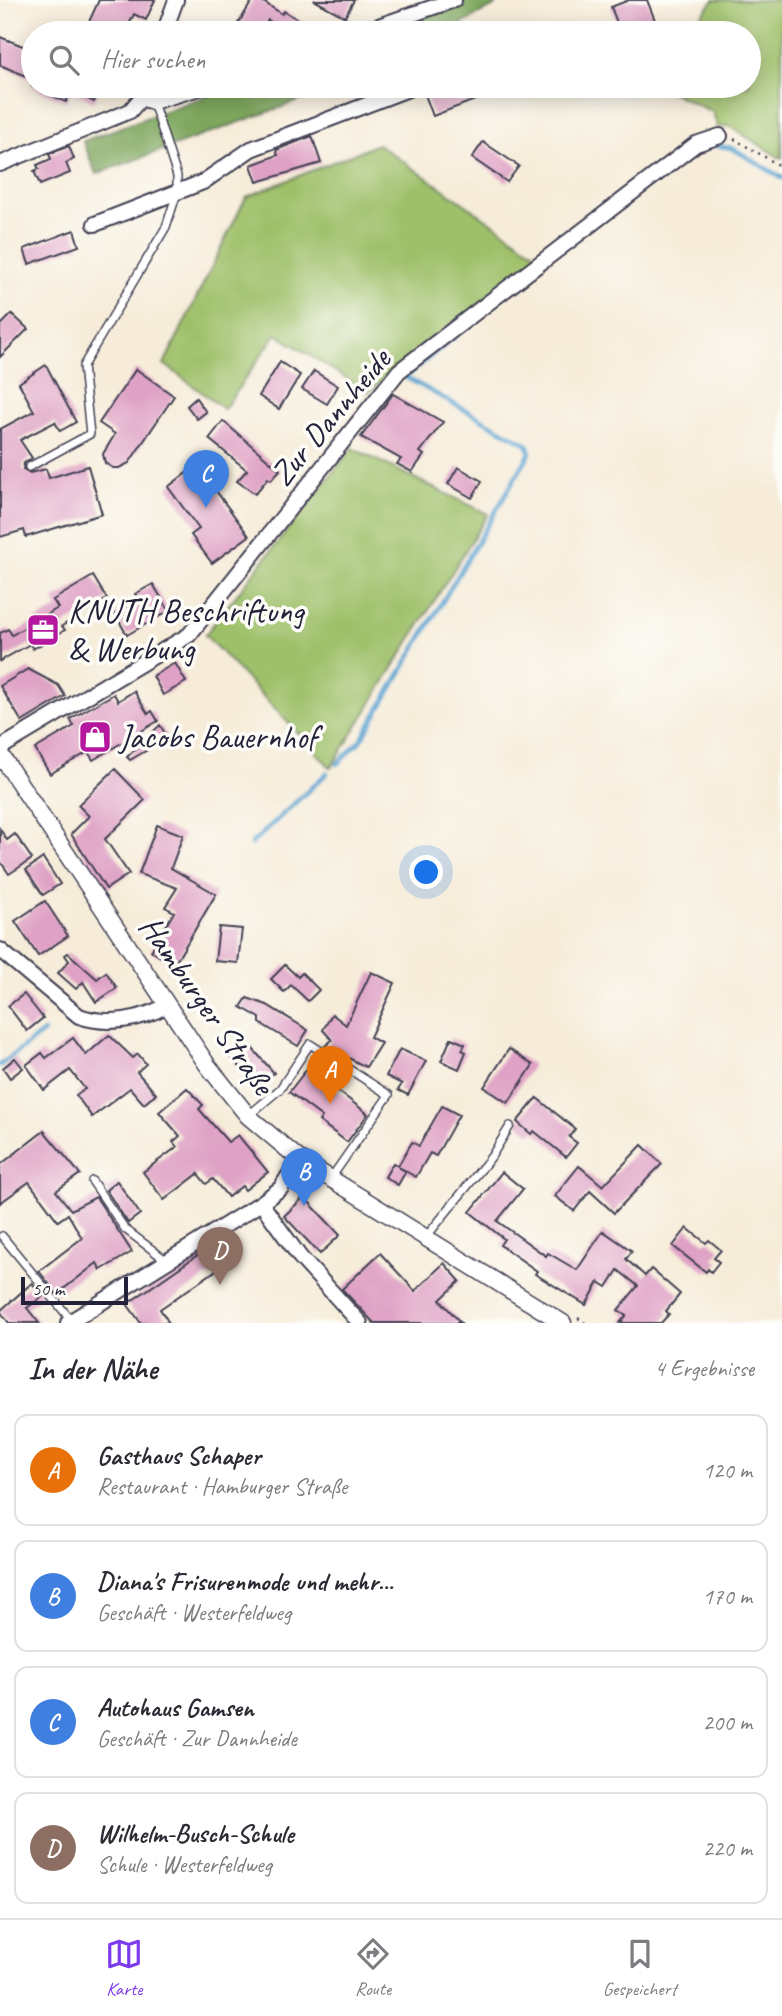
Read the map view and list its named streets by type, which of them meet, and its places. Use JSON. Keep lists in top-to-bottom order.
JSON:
{
  "streets": {
    "street": ["Zur Dannheide", "Hamburger Straße"]
  },
  "crossings": [
    ["Zur Dannheide", "Hamburger Straße"]
  ],
  "places": {
    "office": ["KNUTH Beschriftung & Werbung"],
    "shop": ["Jacobs Bauernhof"]
  },
  "scale_bar": "50 m",
  "page": {
    "search": "Hier suchen",
    "pins": [
      "C",
      "A",
      "B",
      "D"
    ],
    "scale": "50 m",
    "heading": ["In der Nähe", "4 Ergebnisse"],
    "list": [
      {
        "mark": "A",
        "name": "Gasthaus Schaper",
        "note": "Restaurant · Hamburger Straße",
        "value": "120 m"
      },
      {
        "mark": "B",
        "name": "Diana's Frisurenmode und mehr...",
        "note": "Geschäft · Westerfeldweg",
        "value": "170 m"
      },
      {
        "mark": "C",
        "name": "Autohaus Gamsen",
        "note": "Geschäft · Zur Dannheide",
        "value": "200 m"
      },
      {
        "mark": "D",
        "name": "Wilhelm-Busch-Schule",
        "note": "Schule · Westerfeldweg",
        "value": "220 m"
      }
    ],
    "nav": ["Karte", "Route", "Gespeichert"]
  }
}
